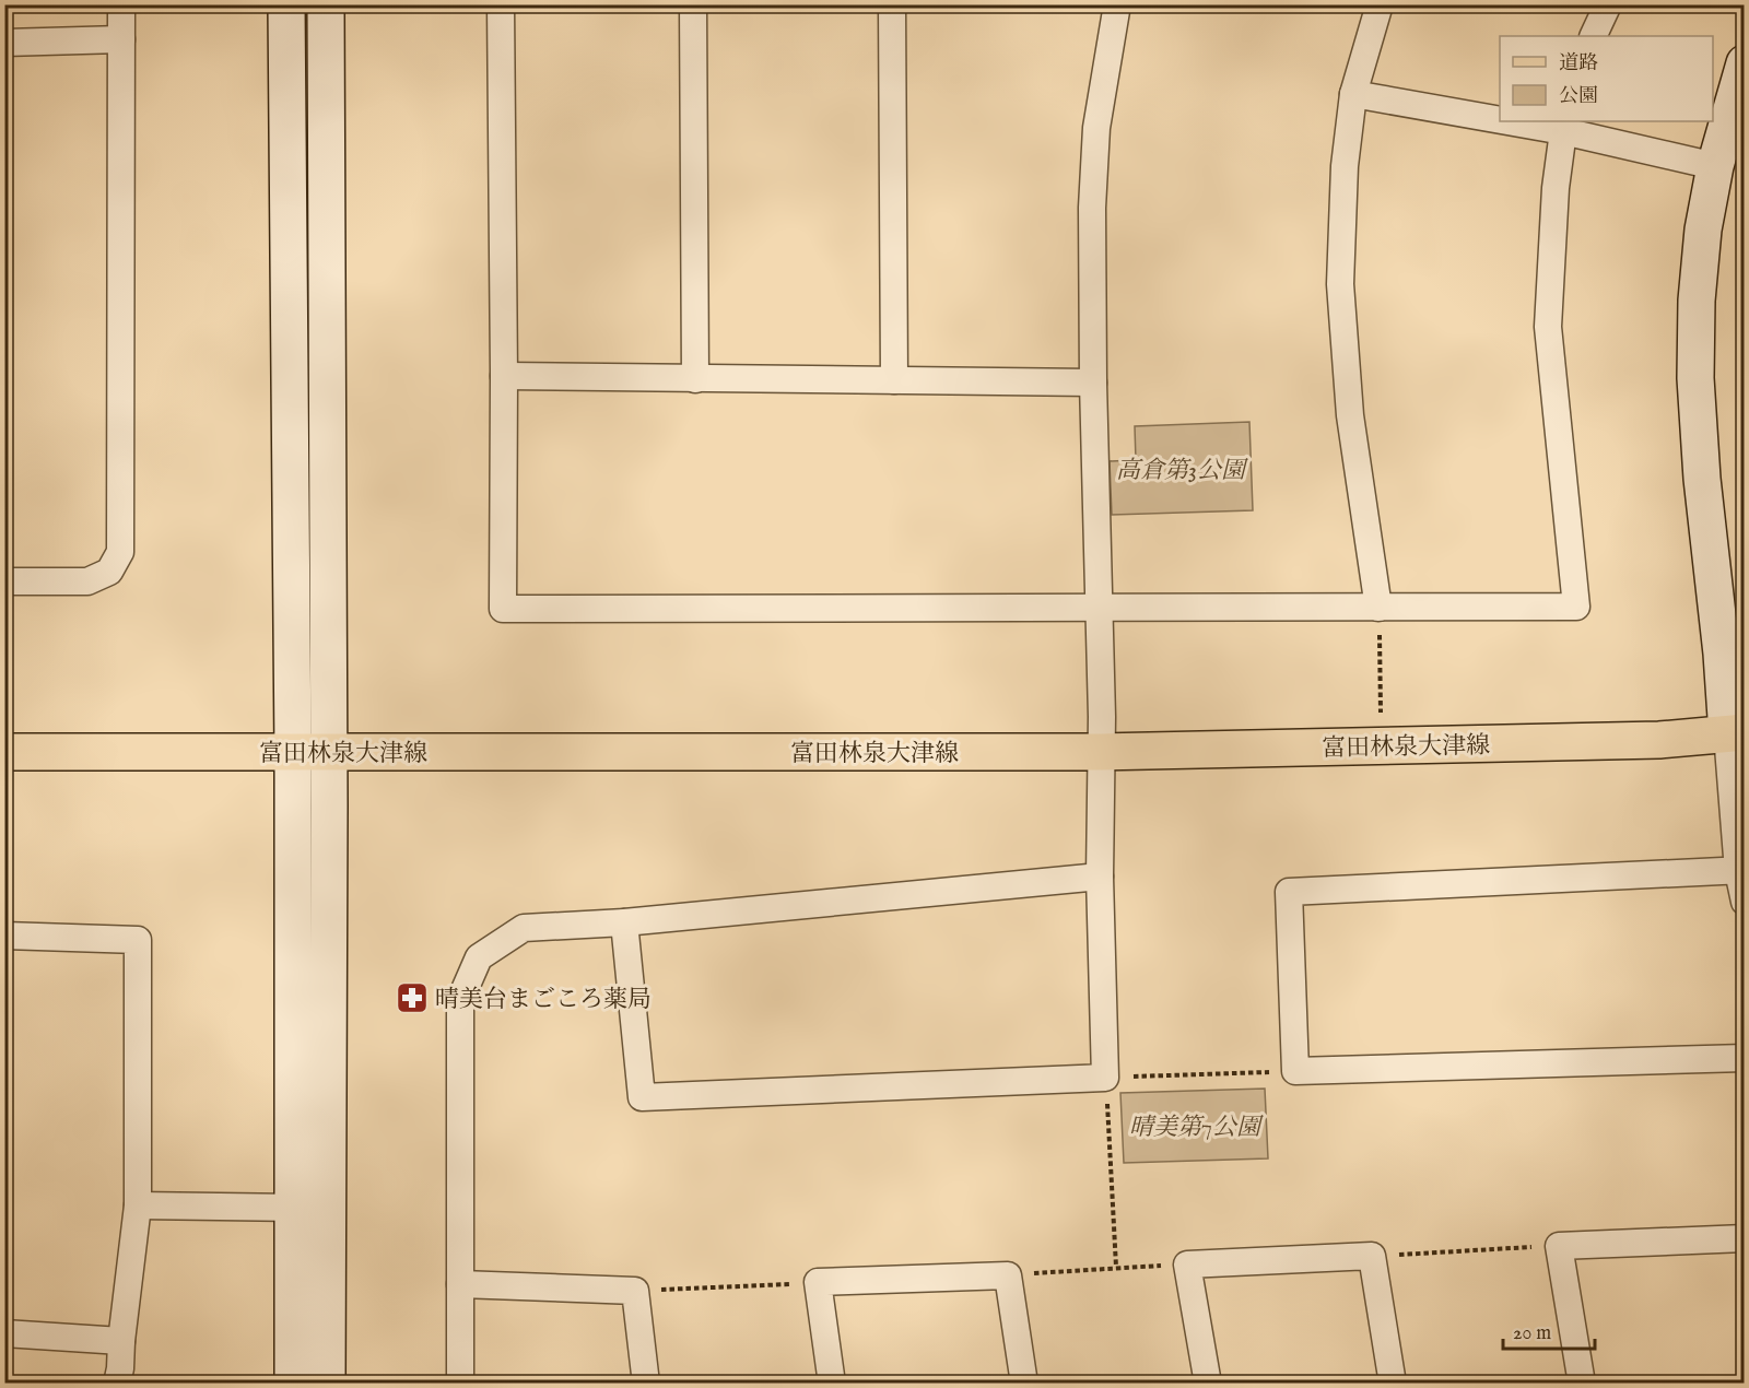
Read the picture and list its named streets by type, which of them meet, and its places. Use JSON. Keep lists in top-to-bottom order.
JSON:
{
  "streets": {
    "main road": ["富田林泉大津線"]
  },
  "parks": ["高倉第3公園", "晴美第7公園"],
  "places": {
    "pharmacy": ["晴美台まごころ薬局"]
  },
  "legend": ["道路", "公園"],
  "scale_bar": "20 m"
}
